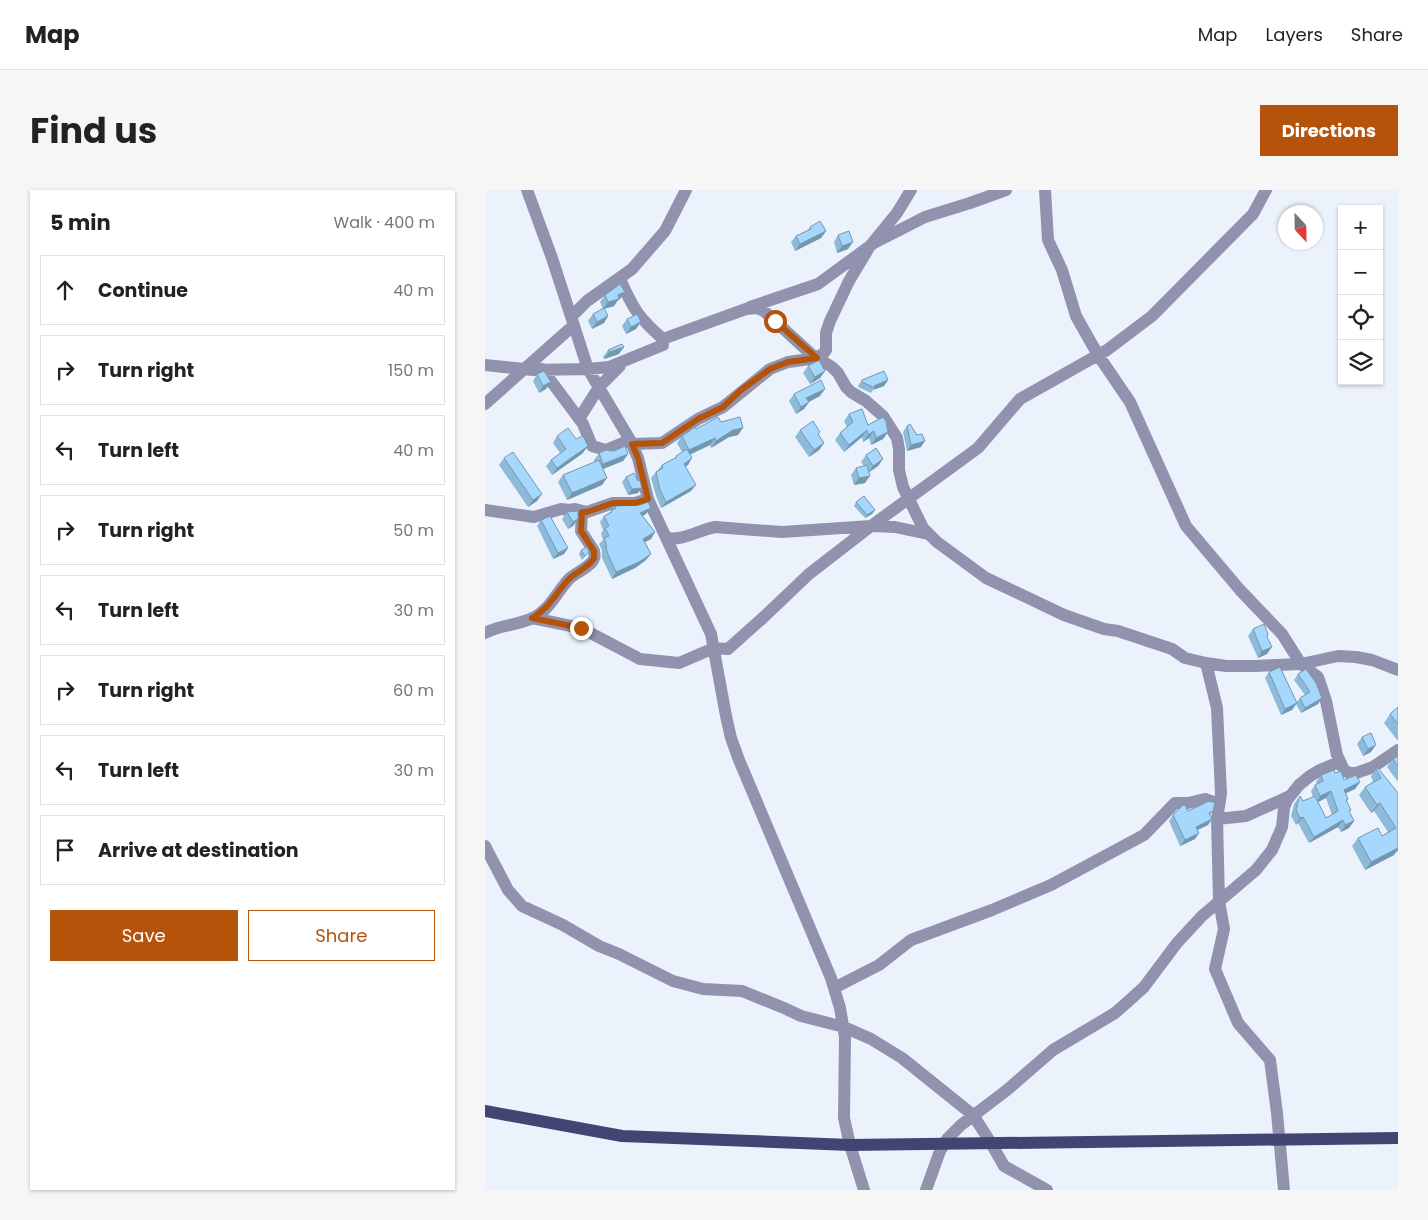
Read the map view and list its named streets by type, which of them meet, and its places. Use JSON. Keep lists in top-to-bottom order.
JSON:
{
  "north": "bottom",
  "page": {
    "header": "Map",
    "nav": ["Map", "Layers", "Share"],
    "title": "Find us",
    "buttons": [
      "Directions",
      ["Save", "Share"]
    ],
    "heading": ["5 min", "Walk · 400 m"],
    "map_buttons": ["+", "−"],
    "list": [
      ["Continue", "40 m"],
      ["Turn right", "150 m"],
      ["Turn left", "40 m"],
      ["Turn right", "50 m"],
      ["Turn left", "30 m"],
      ["Turn right", "60 m"],
      ["Turn left", "30 m"],
      "Arrive at destination"
    ]
  }
}
